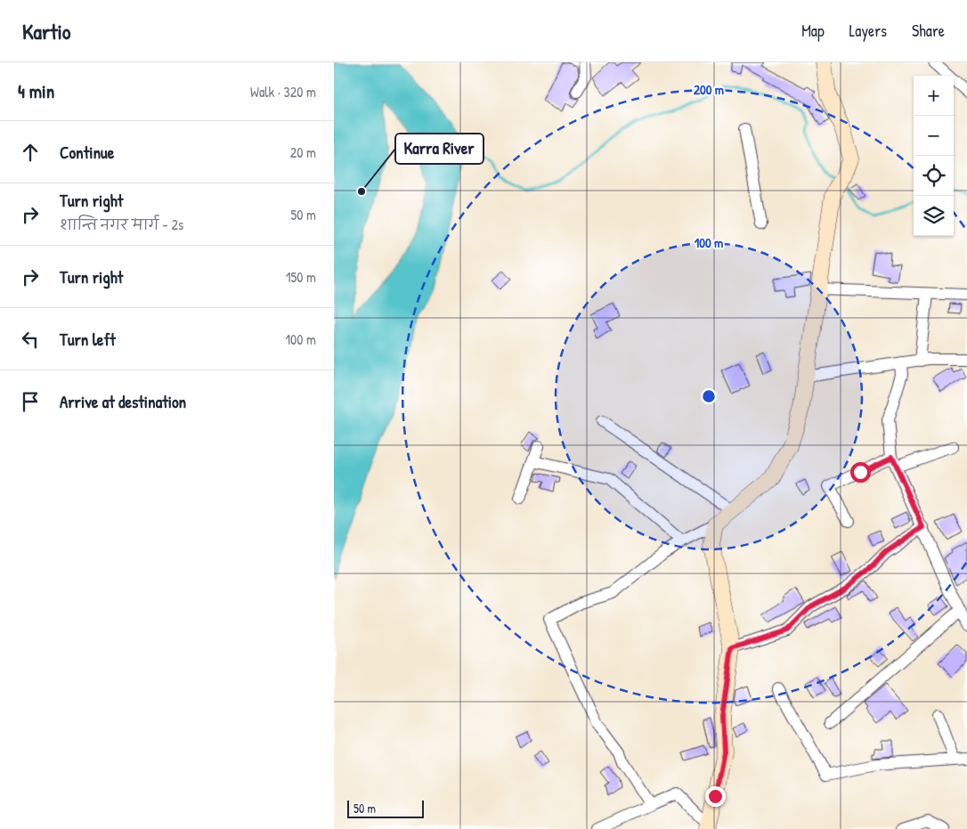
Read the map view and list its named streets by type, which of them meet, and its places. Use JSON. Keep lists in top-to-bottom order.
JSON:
{
  "places": ["Karra River"],
  "scale_bar": "50 m",
  "page": {
    "header": "Kartio",
    "nav": ["Map", "Layers", "Share"],
    "heading": ["4 min", "Walk · 320 m"],
    "map_buttons": ["+", "−"],
    "list": [
      ["Continue", "20 m"],
      ["Turn right", "शान्ति नगर मार्ग - 2s", "50 m"],
      ["Turn right", "150 m"],
      ["Turn left", "100 m"],
      "Arrive at destination"
    ],
    "scale": "50 m"
  },
  "rings": ["200 m", "100 m"]
}
